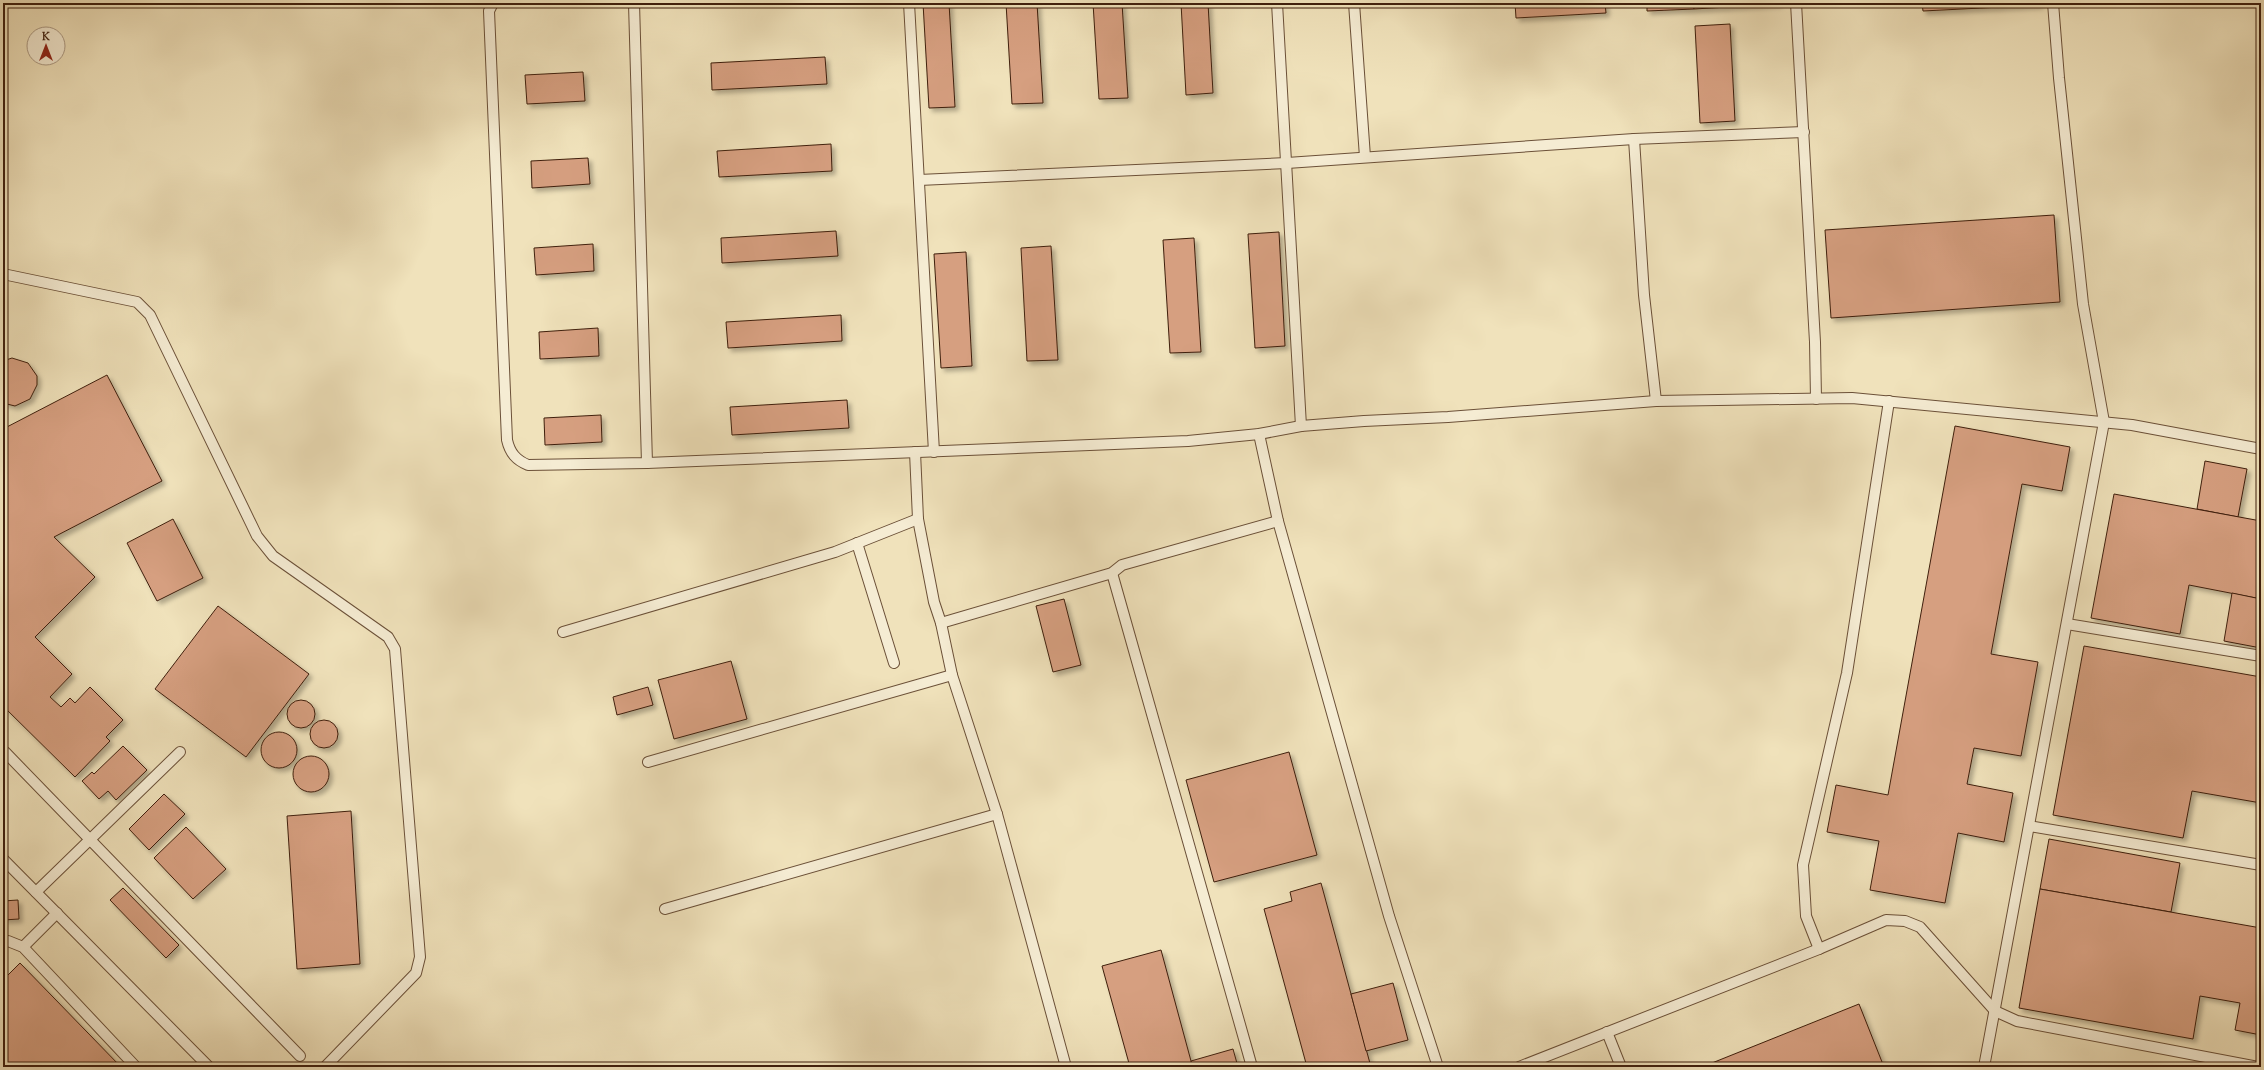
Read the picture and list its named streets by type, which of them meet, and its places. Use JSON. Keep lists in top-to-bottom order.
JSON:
{
  "north": "top"
}
